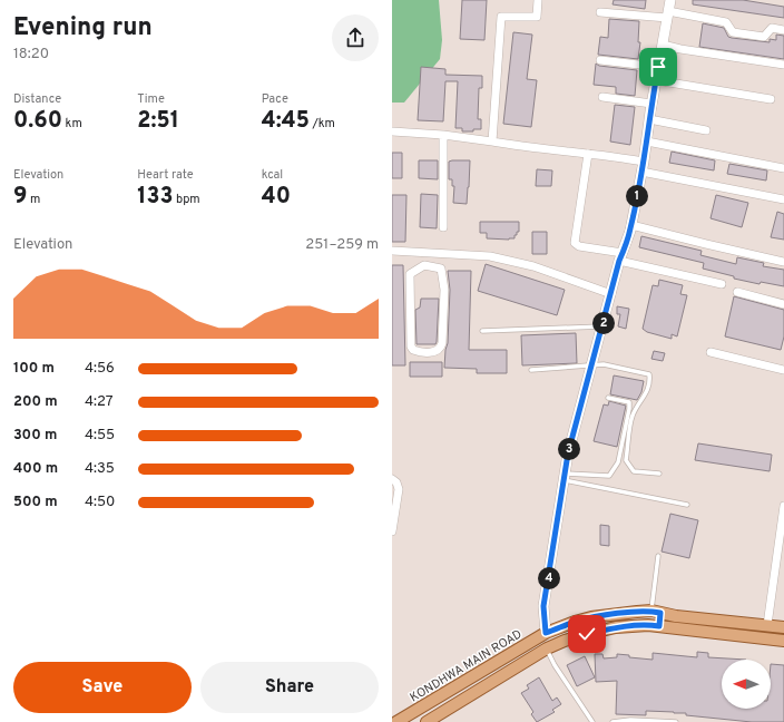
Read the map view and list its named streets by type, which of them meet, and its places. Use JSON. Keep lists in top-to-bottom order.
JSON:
{
  "streets": {
    "main road": ["KONDHWA MAIN ROAD"]
  },
  "north": "left",
  "page": {
    "heading": ["Evening run", "18:20"],
    "stats": [
      ["Distance", "0.60 km"],
      ["Time", "2:51"],
      ["Pace", "4:45 /km"],
      ["Elevation", "9 m"],
      ["Heart rate", "133 bpm"],
      ["kcal", "40"]
    ],
    "pins": [
      "1",
      "2",
      "3",
      "4"
    ],
    "chart": ["Elevation", "251–259 m"],
    "list": [
      {
        "name": "100 m",
        "note": "4:56"
      },
      {
        "name": "200 m",
        "note": "4:27"
      },
      {
        "name": "300 m",
        "note": "4:55"
      },
      {
        "name": "400 m",
        "note": "4:35"
      },
      {
        "name": "500 m",
        "note": "4:50"
      }
    ],
    "buttons": ["Save", "Share"]
  }
}
